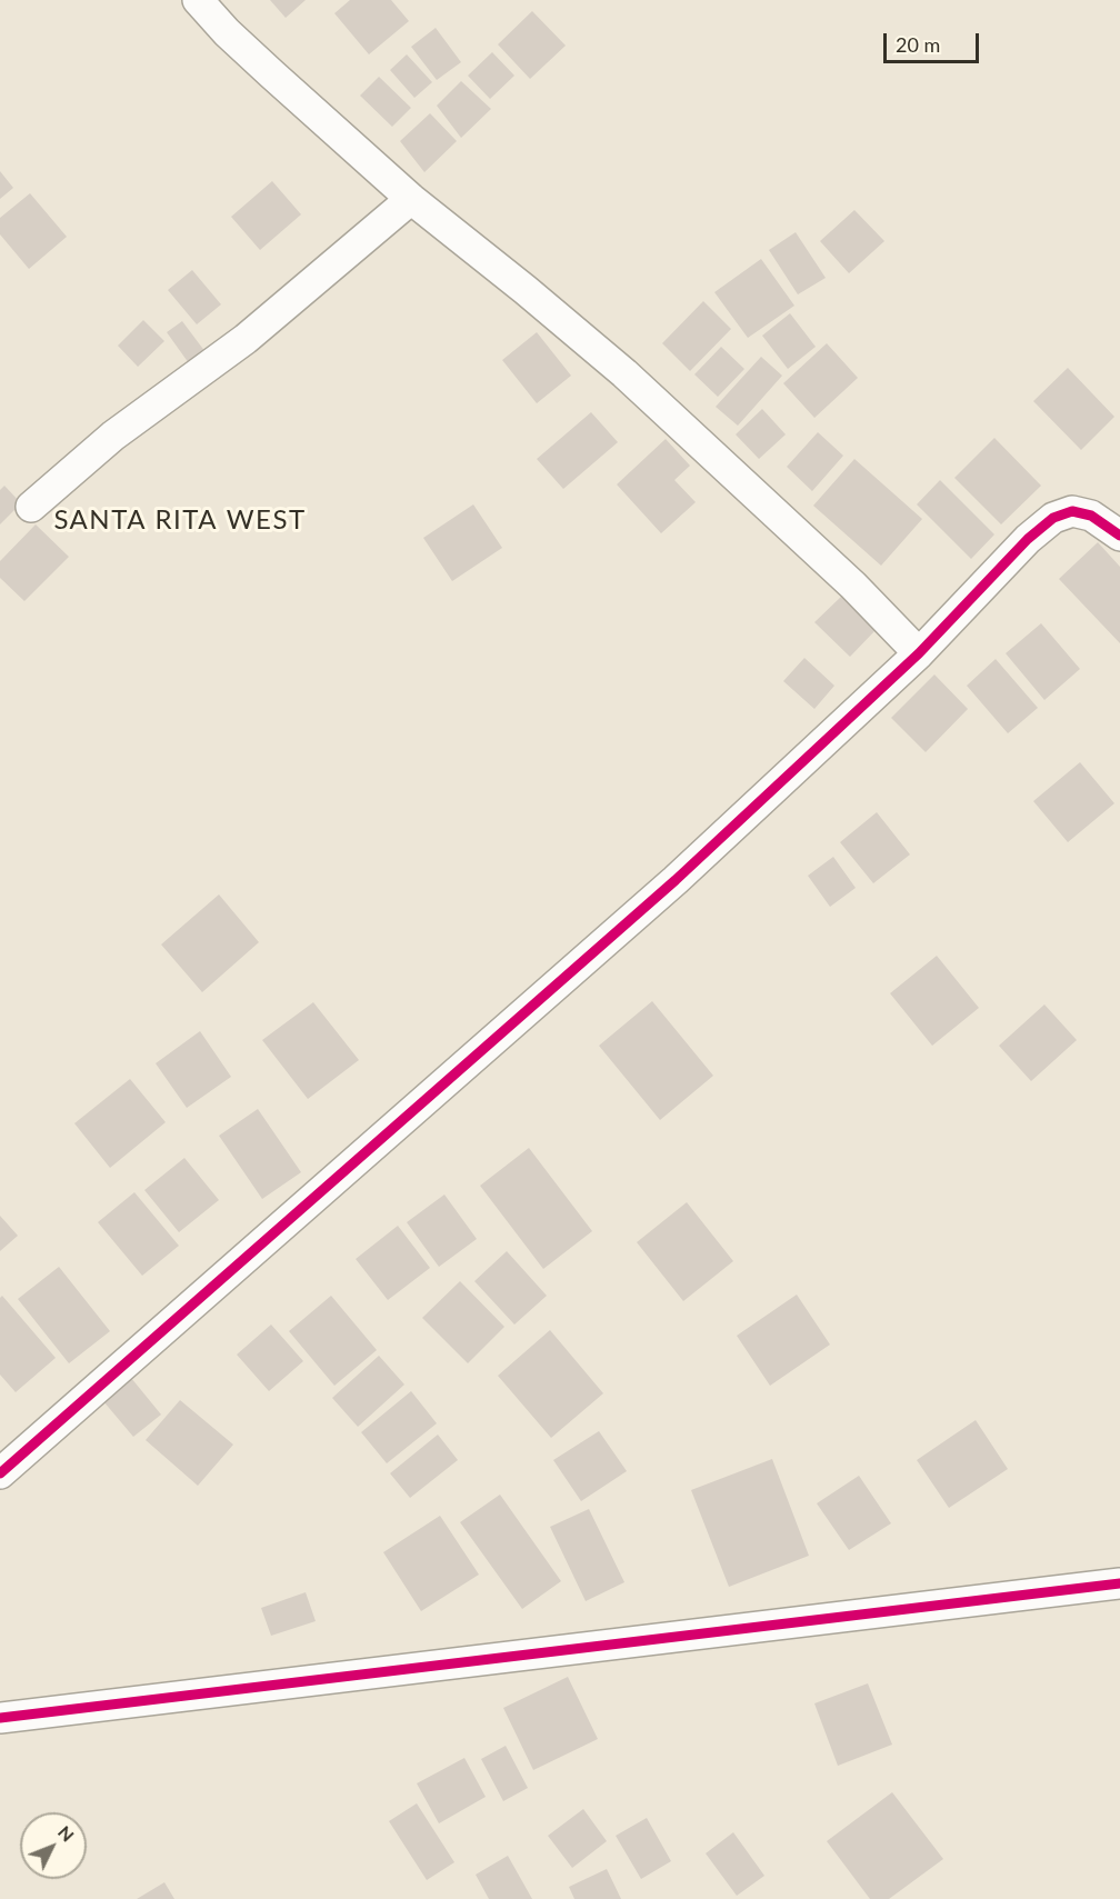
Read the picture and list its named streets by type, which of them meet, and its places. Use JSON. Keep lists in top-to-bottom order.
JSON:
{
  "districts": ["SANTA RITA WEST"],
  "scale_bar": "20 m",
  "north": "top right"
}
